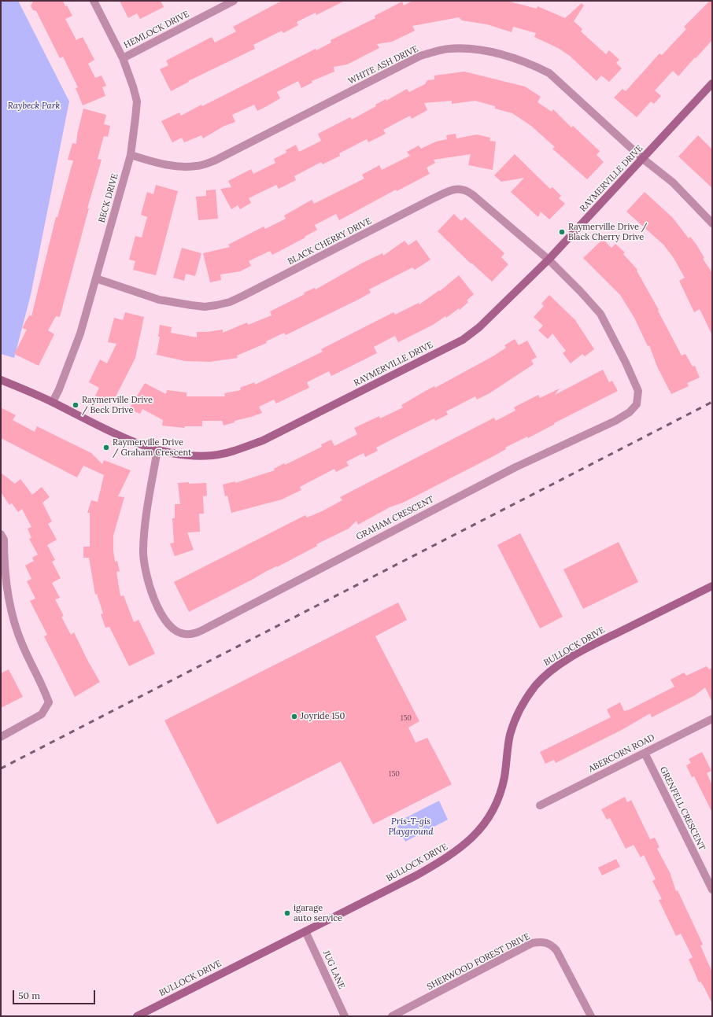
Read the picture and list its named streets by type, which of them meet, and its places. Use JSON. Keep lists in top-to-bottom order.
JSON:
{
  "streets": {
    "street": [
      "HEMLOCK DRIVE",
      "WHITE ASH DRIVE",
      "RAYMERVILLE DRIVE",
      "BECK DRIVE",
      "BLACK CHERRY DRIVE",
      "GRAHAM CRESCENT",
      "BULLOCK DRIVE",
      "ABERCORN ROAD",
      "GRENFELL CRESCENT",
      "SHERWOOD FOREST DRIVE",
      "JUG LANE"
    ]
  },
  "crossings": [
    ["HEMLOCK DRIVE", "BECK DRIVE"],
    ["WHITE ASH DRIVE", "RAYMERVILLE DRIVE"],
    ["WHITE ASH DRIVE", "BECK DRIVE"],
    ["RAYMERVILLE DRIVE", "BECK DRIVE"],
    ["RAYMERVILLE DRIVE", "BLACK CHERRY DRIVE"],
    ["RAYMERVILLE DRIVE", "GRAHAM CRESCENT"],
    ["BECK DRIVE", "BLACK CHERRY DRIVE"],
    ["BLACK CHERRY DRIVE", "GRAHAM CRESCENT"],
    ["BULLOCK DRIVE", "JUG LANE"],
    ["ABERCORN ROAD", "GRENFELL CRESCENT"]
  ],
  "parks": ["Raybeck Park", "Pris-T-gis Playground"],
  "places": [
    "Raymerville Drive / Black Cherry Drive",
    "Raymerville Drive / Beck Drive",
    "Raymerville Drive / Graham Crescent",
    "Joyride 150",
    "igarage auto service"
  ],
  "house_numbers": ["150", "150"],
  "scale_bar": "50 m"
}
